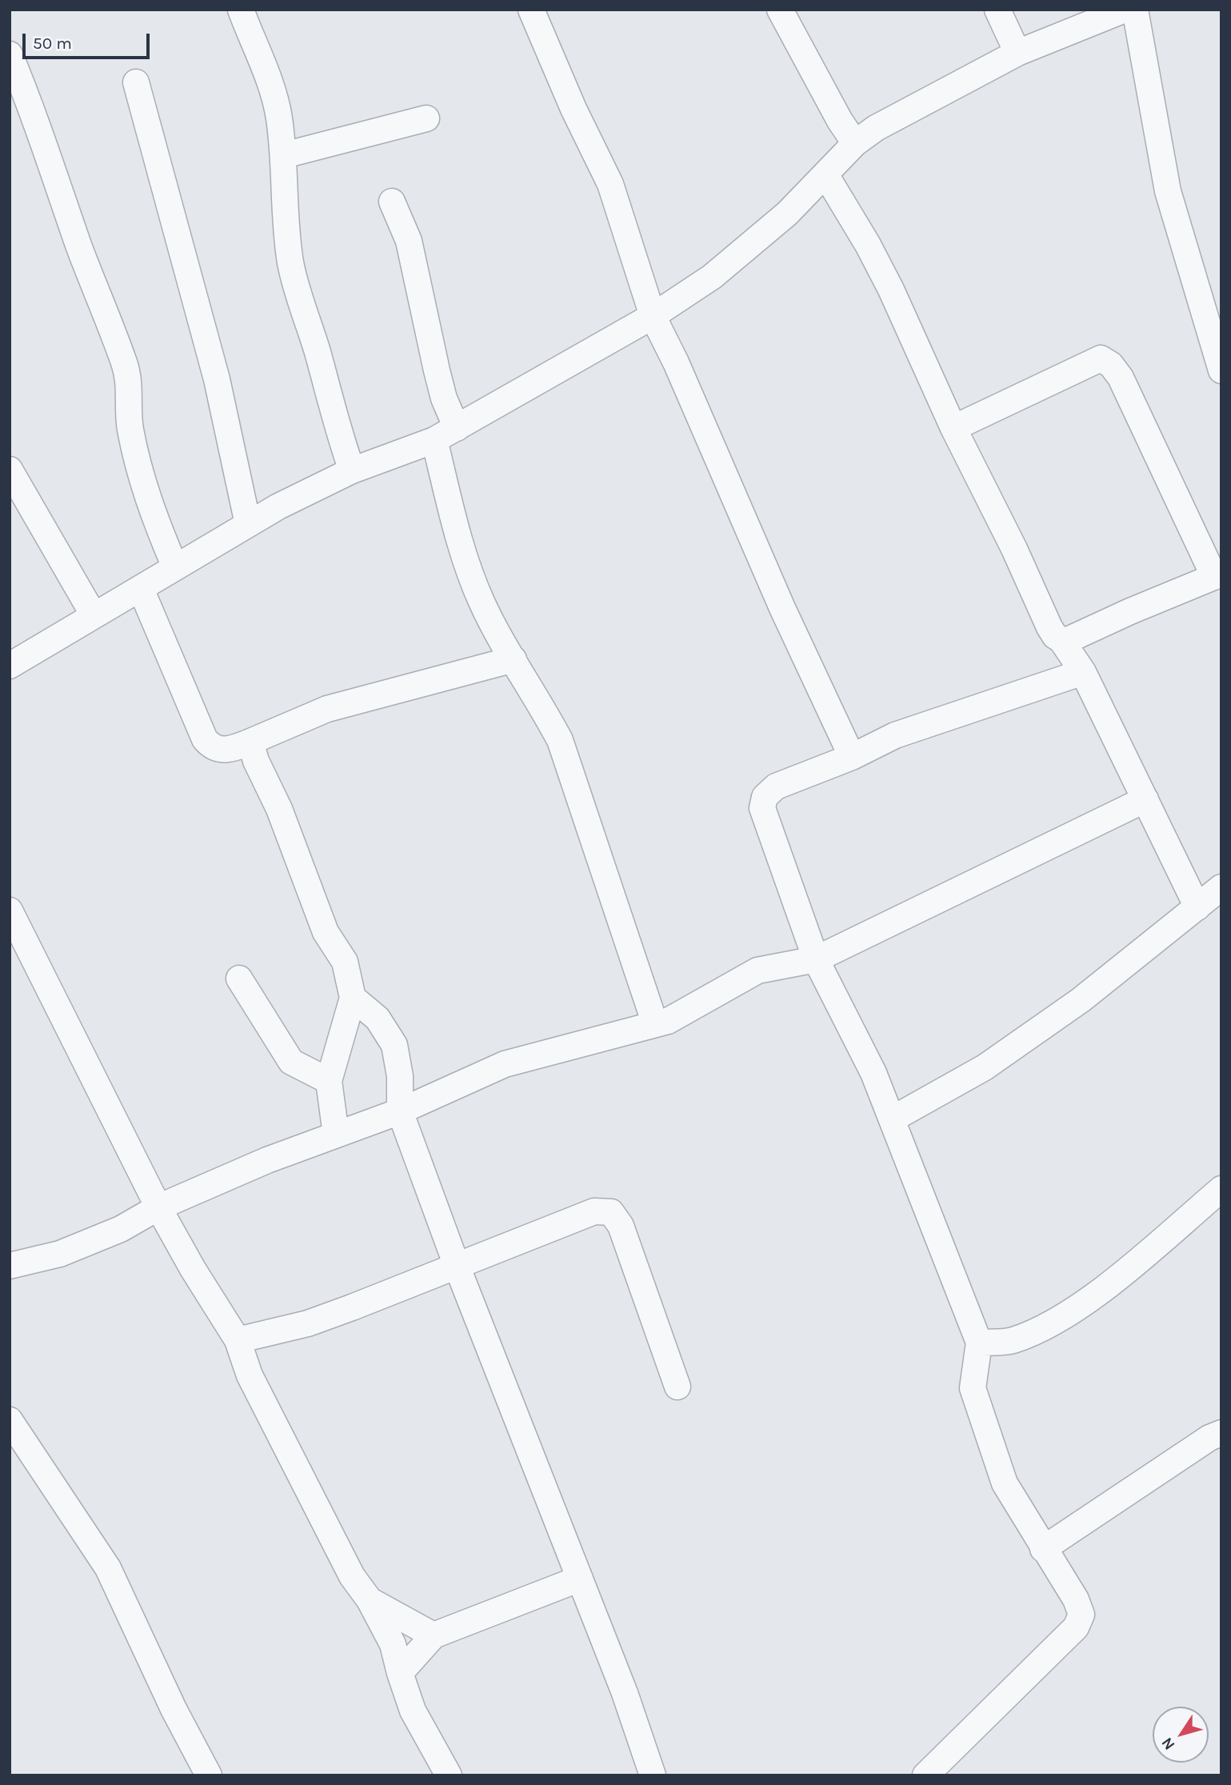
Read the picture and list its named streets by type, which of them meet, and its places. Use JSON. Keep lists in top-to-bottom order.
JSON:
{
  "scale_bar": "50 m",
  "north": "bottom left"
}
